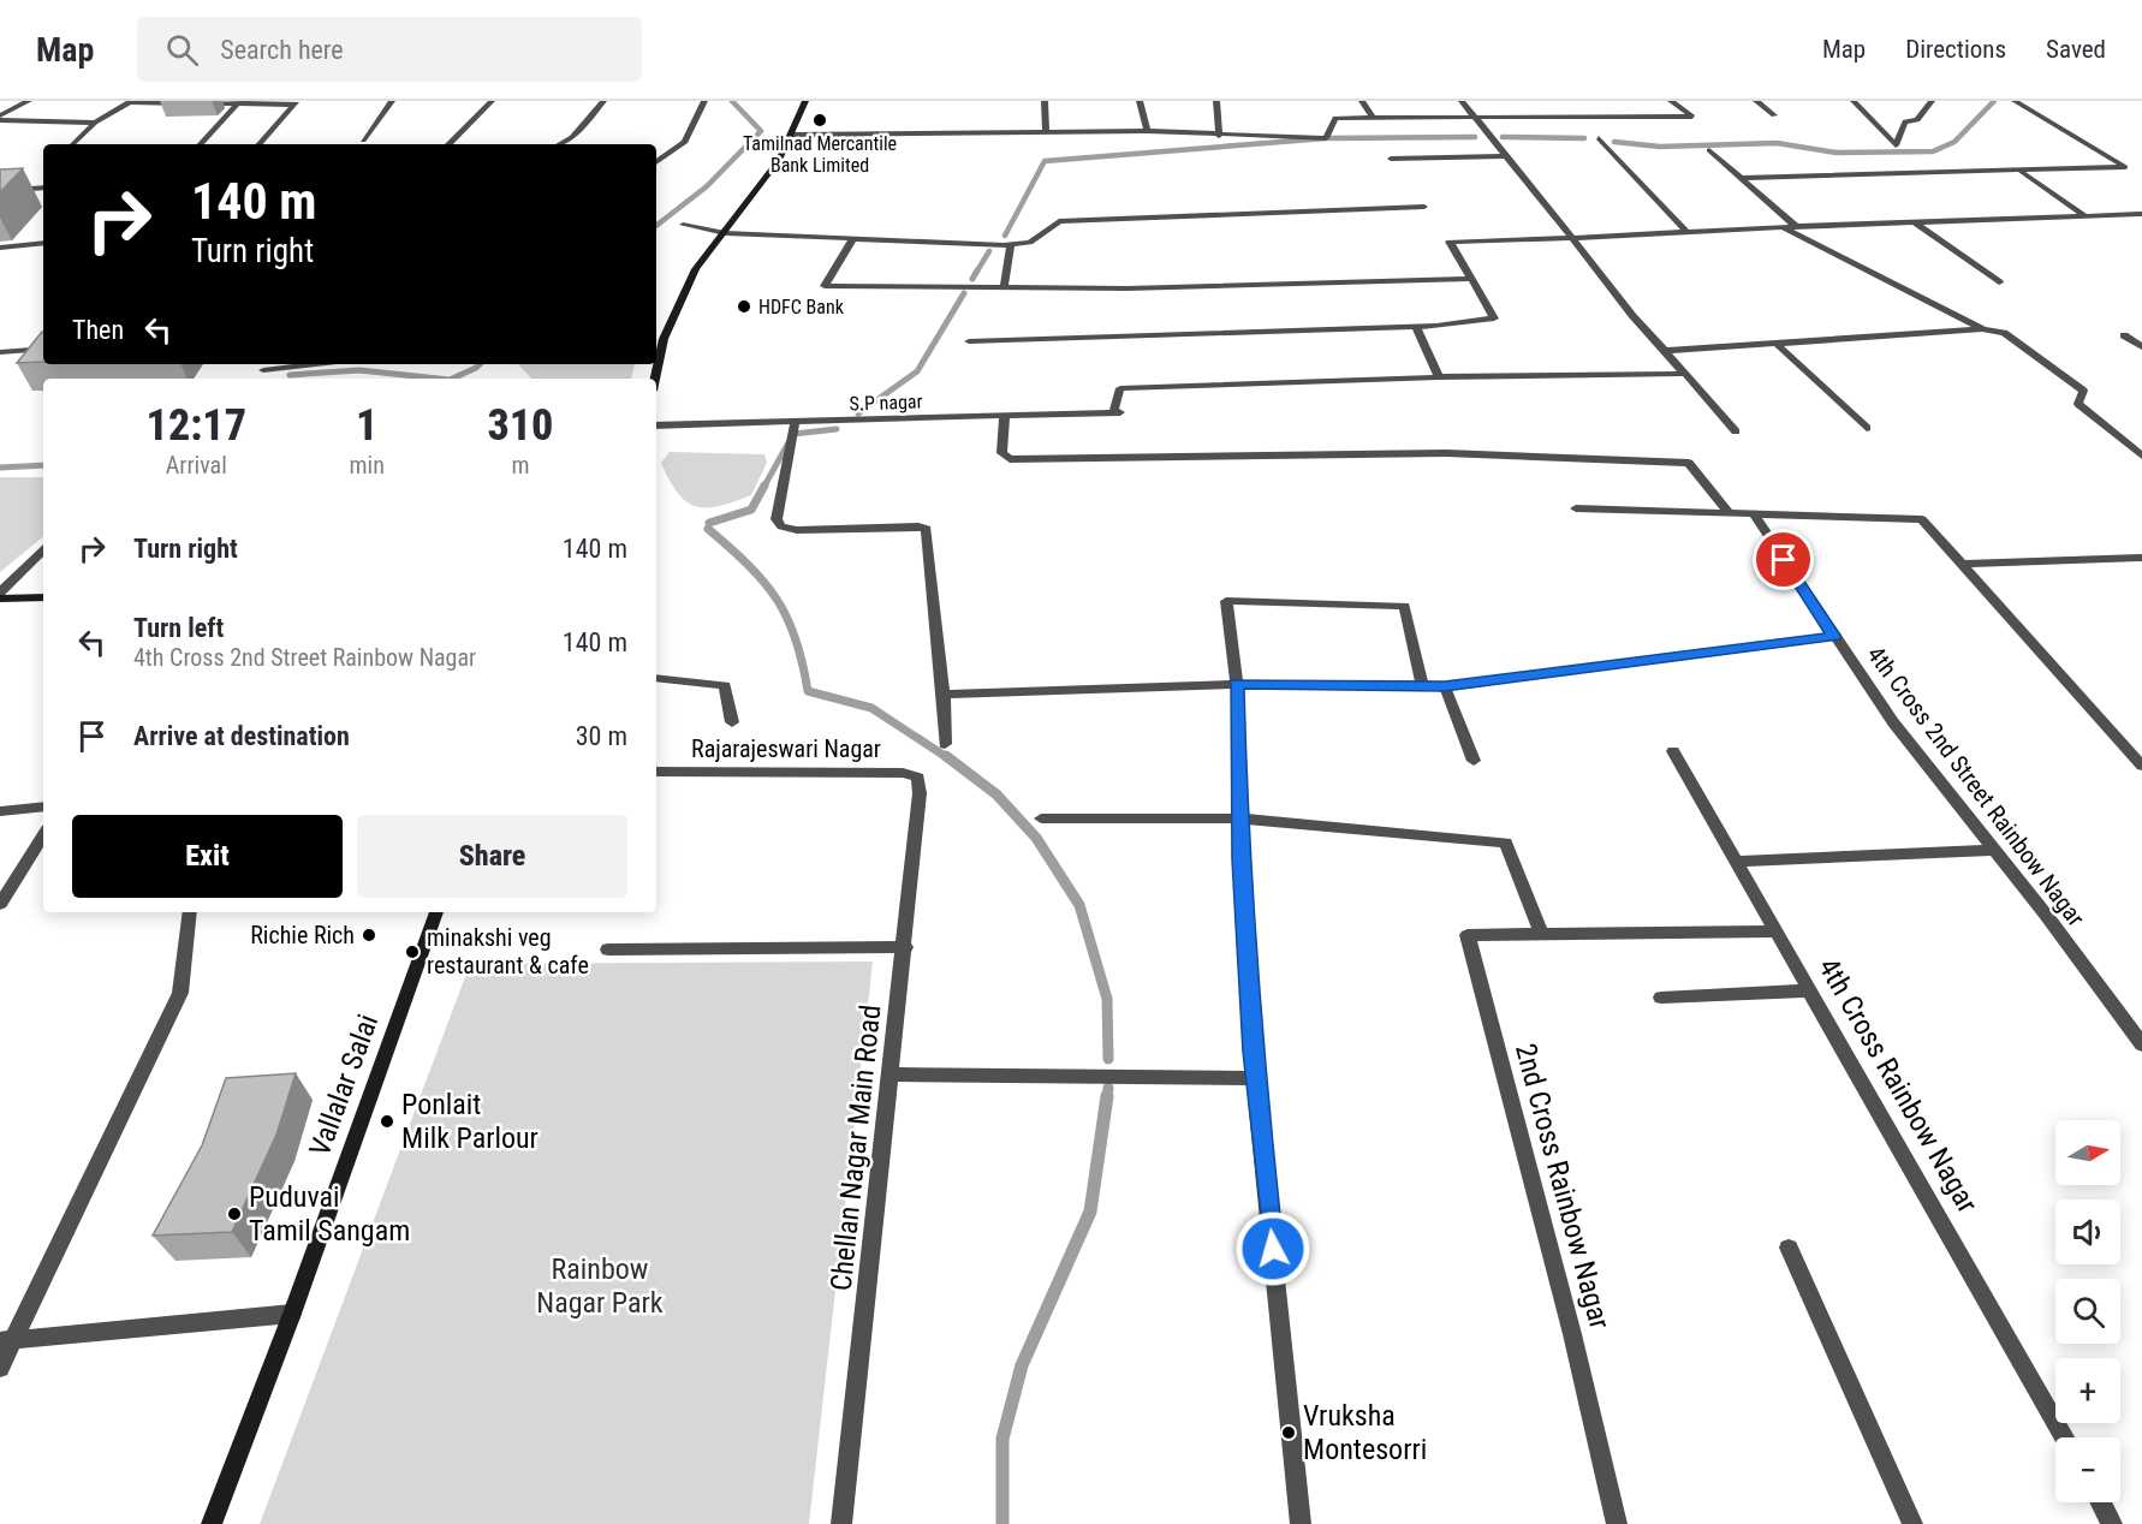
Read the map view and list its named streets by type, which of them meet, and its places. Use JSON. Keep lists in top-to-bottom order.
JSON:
{
  "streets": {
    "street": [
      "S.P nagar",
      "Rajarajeswari Nagar",
      "4th Cross 2nd Street Rainbow Nagar",
      "Vallalar Salai",
      "4th Cross Rainbow Nagar",
      "Chellan Nagar Main Road",
      "2nd Cross Rainbow Nagar"
    ]
  },
  "crossings": [
    ["Rajarajeswari Nagar", "Chellan Nagar Main Road"]
  ],
  "parks": ["Rainbow Nagar Park"],
  "places": [
    "Tamilnad Mercantile Bank Limited",
    "HDFC Bank",
    "Richie Rich",
    "minakshi veg restaurant & cafe",
    "Ponlait Milk Parlour",
    "Puduvai Tamil Sangam",
    "Vruksha Montesorri"
  ],
  "north": "right",
  "page": {
    "header": "Map",
    "search": "Search here",
    "nav": ["Map", "Directions", "Saved"],
    "turn": ["140 m", "Turn right"],
    "then": "Then",
    "eta": [
      "12:17",
      "Arrival",
      "1",
      "min",
      "310",
      "m"
    ],
    "list": [
      {
        "name": "Turn right",
        "value": "140 m"
      },
      {
        "name": "Turn left",
        "note": "4th Cross 2nd Street Rainbow Nagar",
        "value": "140 m"
      },
      {
        "name": "Arrive at destination",
        "value": "30 m"
      }
    ],
    "buttons": ["Exit", "Share"],
    "map_buttons": ["+", "−"]
  }
}
